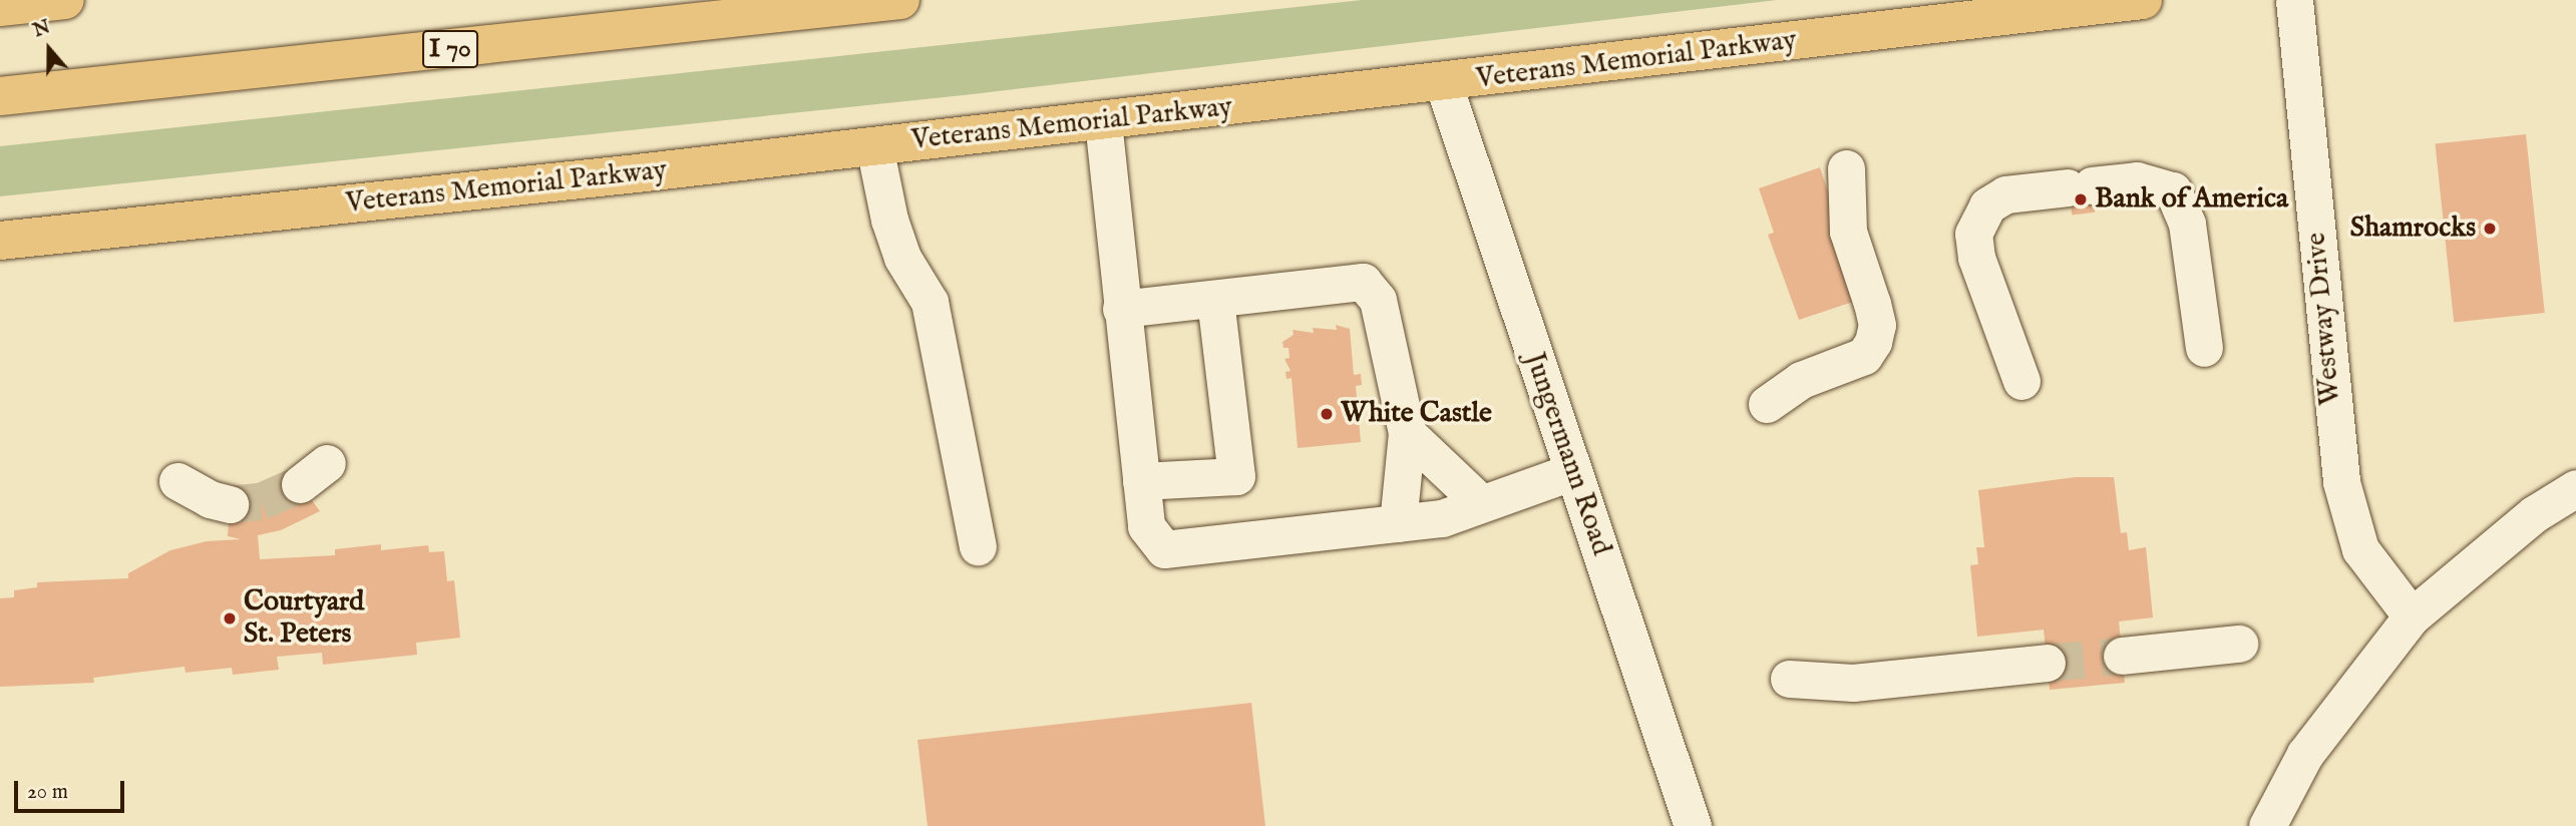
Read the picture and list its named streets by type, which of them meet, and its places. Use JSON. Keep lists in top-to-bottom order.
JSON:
{
  "streets": {
    "main road": ["I 70", "Veterans Memorial Parkway"],
    "street": ["Westway Drive", "Jungermann Road"]
  },
  "crossings": [
    ["Veterans Memorial Parkway", "Jungermann Road"]
  ],
  "places": [
    "Bank of America",
    "Shamrocks",
    "White Castle",
    "Courtyard St. Peters"
  ],
  "scale_bar": "20 m",
  "north": "top"
}
